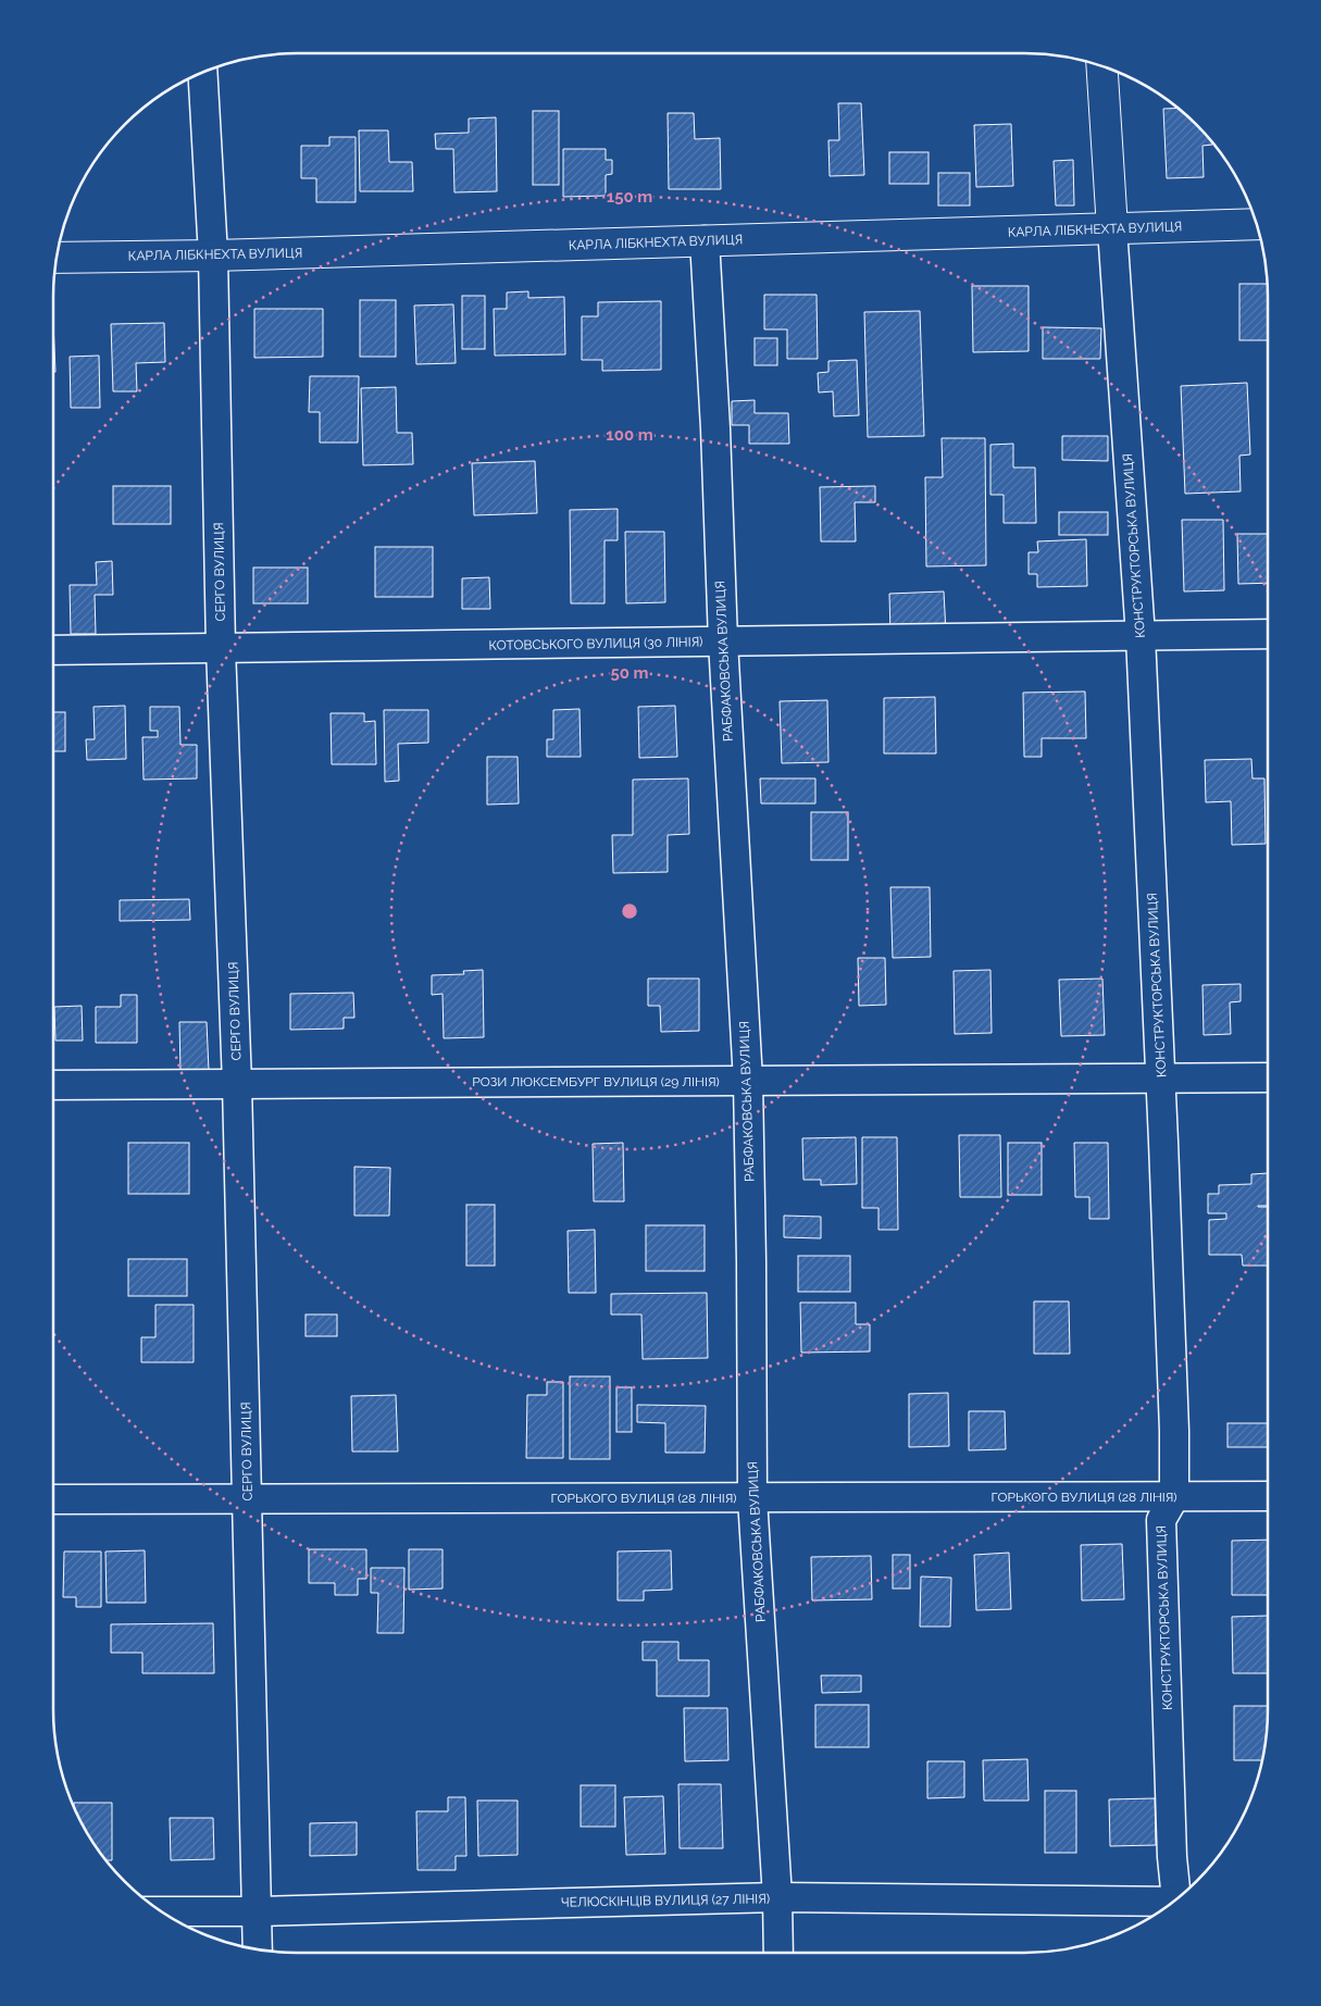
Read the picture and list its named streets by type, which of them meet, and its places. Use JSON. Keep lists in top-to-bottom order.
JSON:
{
  "streets": {
    "street": [
      "КАРЛА ЛІБКНЕХТА ВУЛИЦЯ",
      "КОНСТРУКТОРСЬКА ВУЛИЦЯ",
      "СЕРГО ВУЛИЦЯ",
      "КОТОВСЬКОГО ВУЛИЦЯ (30 ЛIНIЯ)",
      "РАБФАКОВСЬКА ВУЛИЦЯ",
      "РОЗИ ЛЮКСЕМБУРГ ВУЛИЦЯ (29 ЛIНIЯ)",
      "ГОРЬКОГО ВУЛИЦЯ (28 ЛIНIЯ)",
      "ЧЕЛЮСКІНЦІВ ВУЛИЦЯ (27 ЛIНIЯ)"
    ]
  },
  "crossings": [
    ["КАРЛА ЛІБКНЕХТА ВУЛИЦЯ", "КОНСТРУКТОРСЬКА ВУЛИЦЯ"],
    ["КАРЛА ЛІБКНЕХТА ВУЛИЦЯ", "СЕРГО ВУЛИЦЯ"],
    ["КАРЛА ЛІБКНЕХТА ВУЛИЦЯ", "РАБФАКОВСЬКА ВУЛИЦЯ"],
    ["КОНСТРУКТОРСЬКА ВУЛИЦЯ", "КОТОВСЬКОГО ВУЛИЦЯ (30 ЛIНIЯ)"],
    ["КОНСТРУКТОРСЬКА ВУЛИЦЯ", "РОЗИ ЛЮКСЕМБУРГ ВУЛИЦЯ (29 ЛIНIЯ)"],
    ["КОНСТРУКТОРСЬКА ВУЛИЦЯ", "ГОРЬКОГО ВУЛИЦЯ (28 ЛIНIЯ)"],
    ["СЕРГО ВУЛИЦЯ", "КОТОВСЬКОГО ВУЛИЦЯ (30 ЛIНIЯ)"],
    ["СЕРГО ВУЛИЦЯ", "РОЗИ ЛЮКСЕМБУРГ ВУЛИЦЯ (29 ЛIНIЯ)"],
    ["СЕРГО ВУЛИЦЯ", "ГОРЬКОГО ВУЛИЦЯ (28 ЛIНIЯ)"],
    ["СЕРГО ВУЛИЦЯ", "ЧЕЛЮСКІНЦІВ ВУЛИЦЯ (27 ЛIНIЯ)"],
    ["КОТОВСЬКОГО ВУЛИЦЯ (30 ЛIНIЯ)", "РАБФАКОВСЬКА ВУЛИЦЯ"],
    ["РАБФАКОВСЬКА ВУЛИЦЯ", "РОЗИ ЛЮКСЕМБУРГ ВУЛИЦЯ (29 ЛIНIЯ)"],
    ["РАБФАКОВСЬКА ВУЛИЦЯ", "ГОРЬКОГО ВУЛИЦЯ (28 ЛIНIЯ)"],
    ["РАБФАКОВСЬКА ВУЛИЦЯ", "ЧЕЛЮСКІНЦІВ ВУЛИЦЯ (27 ЛIНIЯ)"]
  ],
  "rings": ["150 m", "100 m", "50 m"]
}
